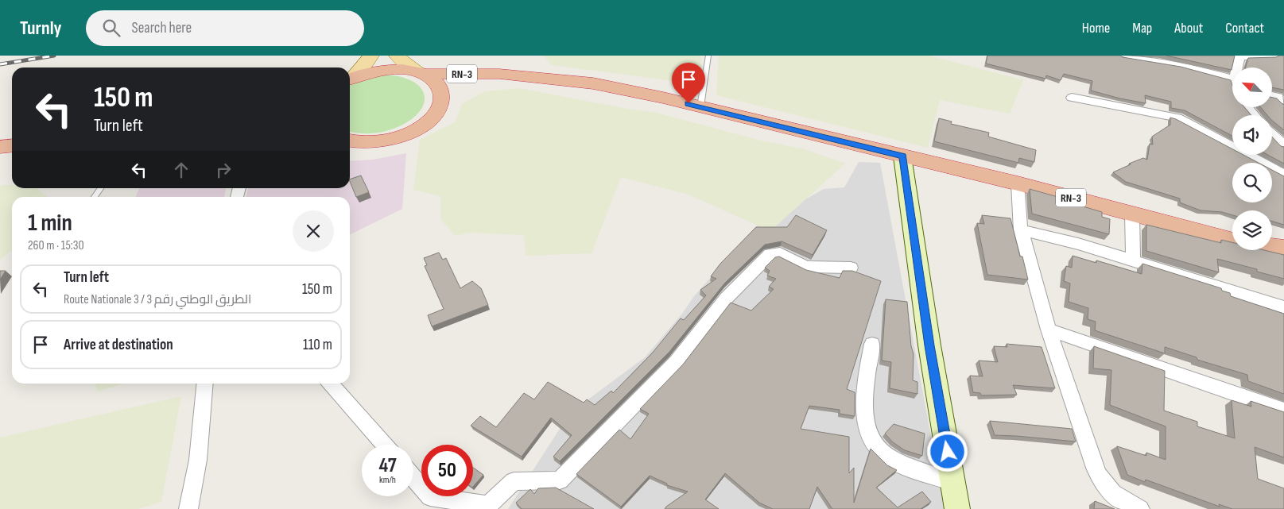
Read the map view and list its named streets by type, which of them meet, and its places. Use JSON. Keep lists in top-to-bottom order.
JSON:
{
  "streets": {
    "highway": ["RN-3"]
  },
  "north": "top left",
  "page": {
    "header": "Turnly",
    "search": "Search here",
    "nav": [
      "Home",
      "Map",
      "About",
      "Contact"
    ],
    "turn": ["150 m", "Turn left"],
    "heading": ["1 min", "260 m · 15:30"],
    "list": [
      {
        "name": "Turn left",
        "note": "Route Nationale 3 / الطريق الوطني رقم 3",
        "value": "150 m"
      },
      {
        "name": "Arrive at destination",
        "value": "110 m"
      }
    ],
    "speed": "47 km/h",
    "limit": "50"
  }
}
